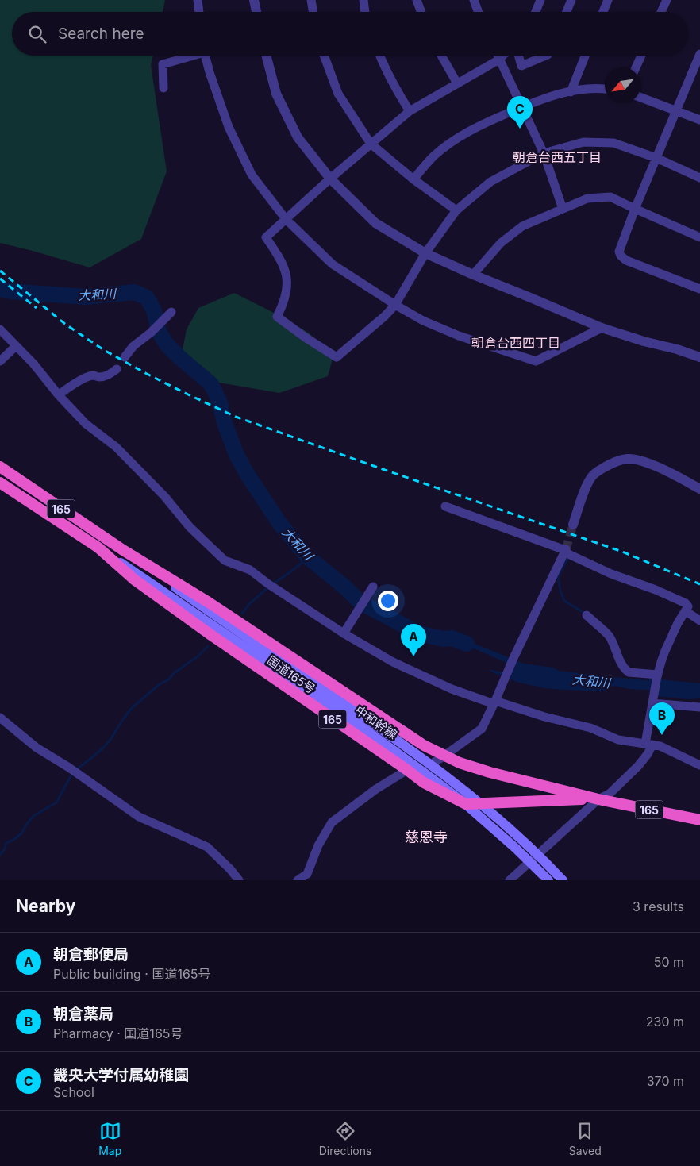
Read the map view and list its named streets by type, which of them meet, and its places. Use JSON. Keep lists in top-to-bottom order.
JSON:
{
  "streets": {
    "highway": ["165", "国道165号"],
    "main road": ["中和幹線"]
  },
  "crossings": [
    ["国道165号", "中和幹線"]
  ],
  "districts": ["朝倉台西五丁目", "朝倉台西四丁目", "慈恩寺"],
  "water": ["大和川"],
  "north": "bottom left",
  "page": {
    "search": "Search here",
    "pins": ["C", "A", "B"],
    "heading": ["Nearby", "3 results"],
    "list": [
      {
        "mark": "A",
        "name": "朝倉郵便局",
        "note": "Public building · 国道165号",
        "value": "50 m"
      },
      {
        "mark": "B",
        "name": "朝倉薬局",
        "note": "Pharmacy · 国道165号",
        "value": "230 m"
      },
      {
        "mark": "C",
        "name": "畿央大学付属幼稚園",
        "note": "School",
        "value": "370 m"
      }
    ],
    "nav": ["Map", "Directions", "Saved"]
  }
}
